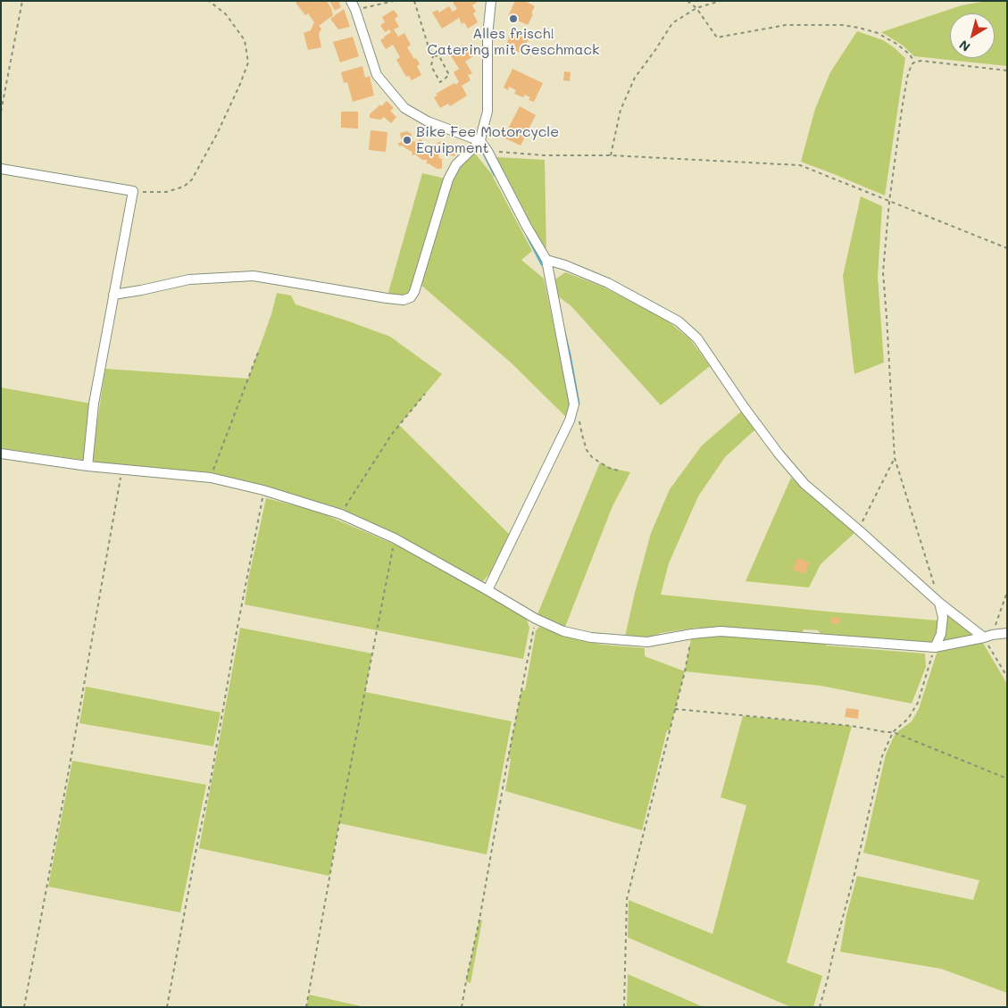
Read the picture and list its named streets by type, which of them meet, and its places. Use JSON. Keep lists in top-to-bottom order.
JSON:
{
  "places": ["Alles frisch! Catering mit Geschmack", "Bike Fee Motorcycle Equipment"],
  "north": "bottom left"
}
